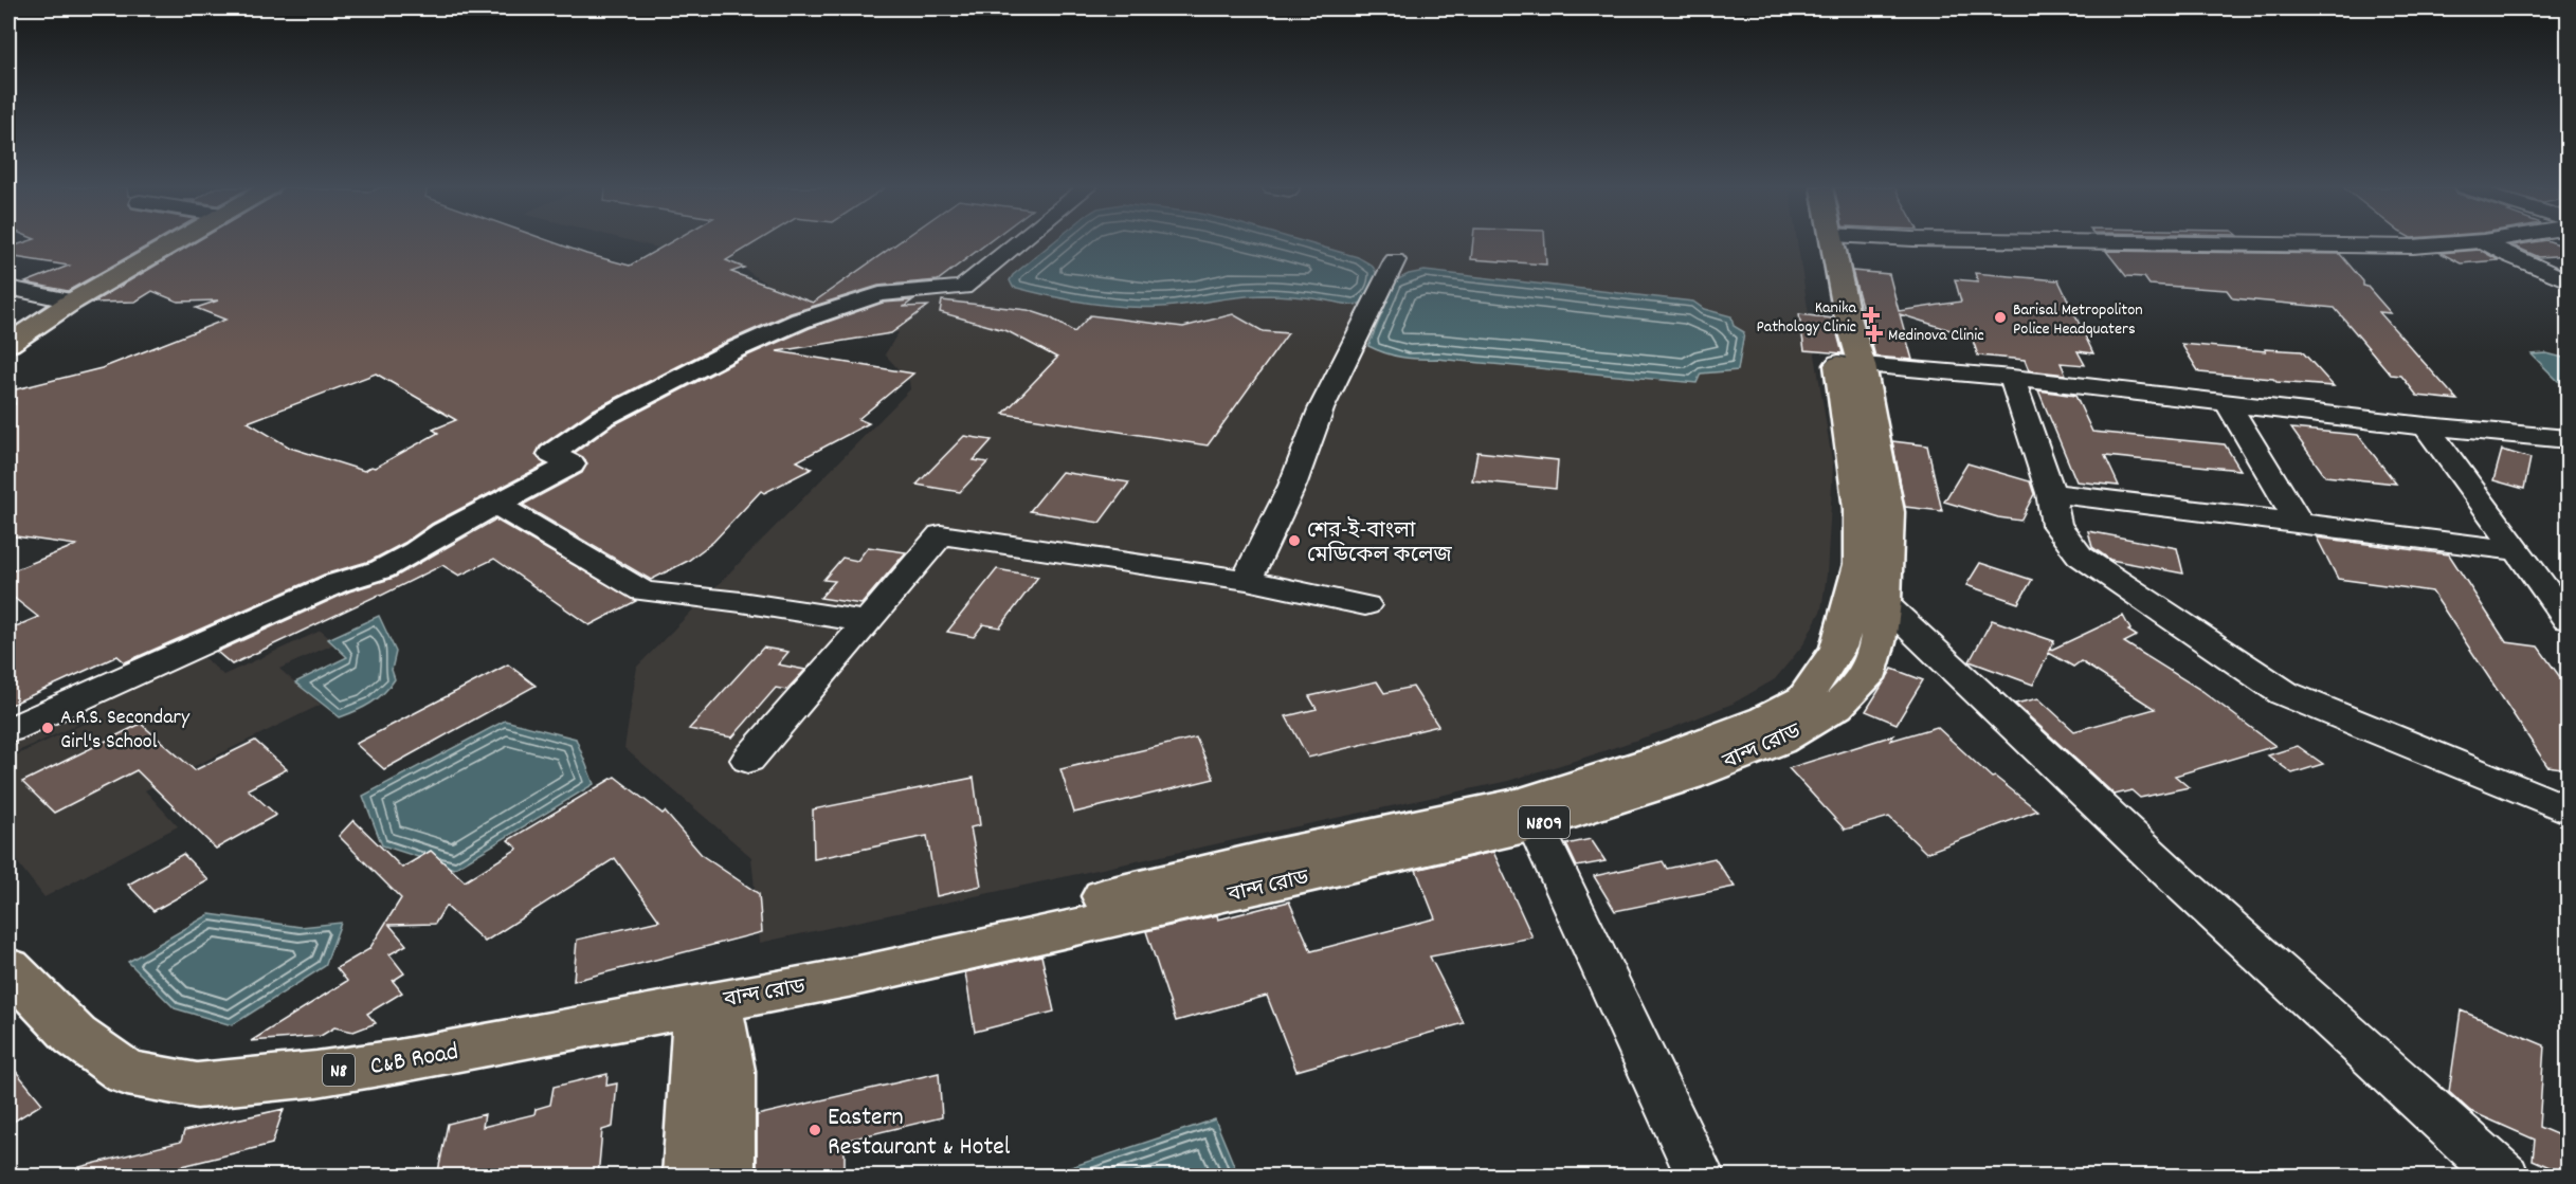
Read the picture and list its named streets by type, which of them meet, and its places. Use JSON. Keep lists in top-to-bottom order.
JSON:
{
  "streets": {
    "main road": [
      "বান্দ রোড",
      "N809",
      "C&B Road",
      "N8"
    ]
  },
  "crossings": [
    ["বান্দ রোড", "C&B Road"]
  ],
  "places": {
    "health": ["Kanika Pathology Clinic", "Medinova Clinic"],
    "other": [
      "Barisal Metropoliton Police Headquaters",
      "শের-ই-বাংলা মেডিকেল কলেজ",
      "A.R.S. Secondary Girl's School",
      "Eastern Restaurant & Hotel"
    ]
  }
}
